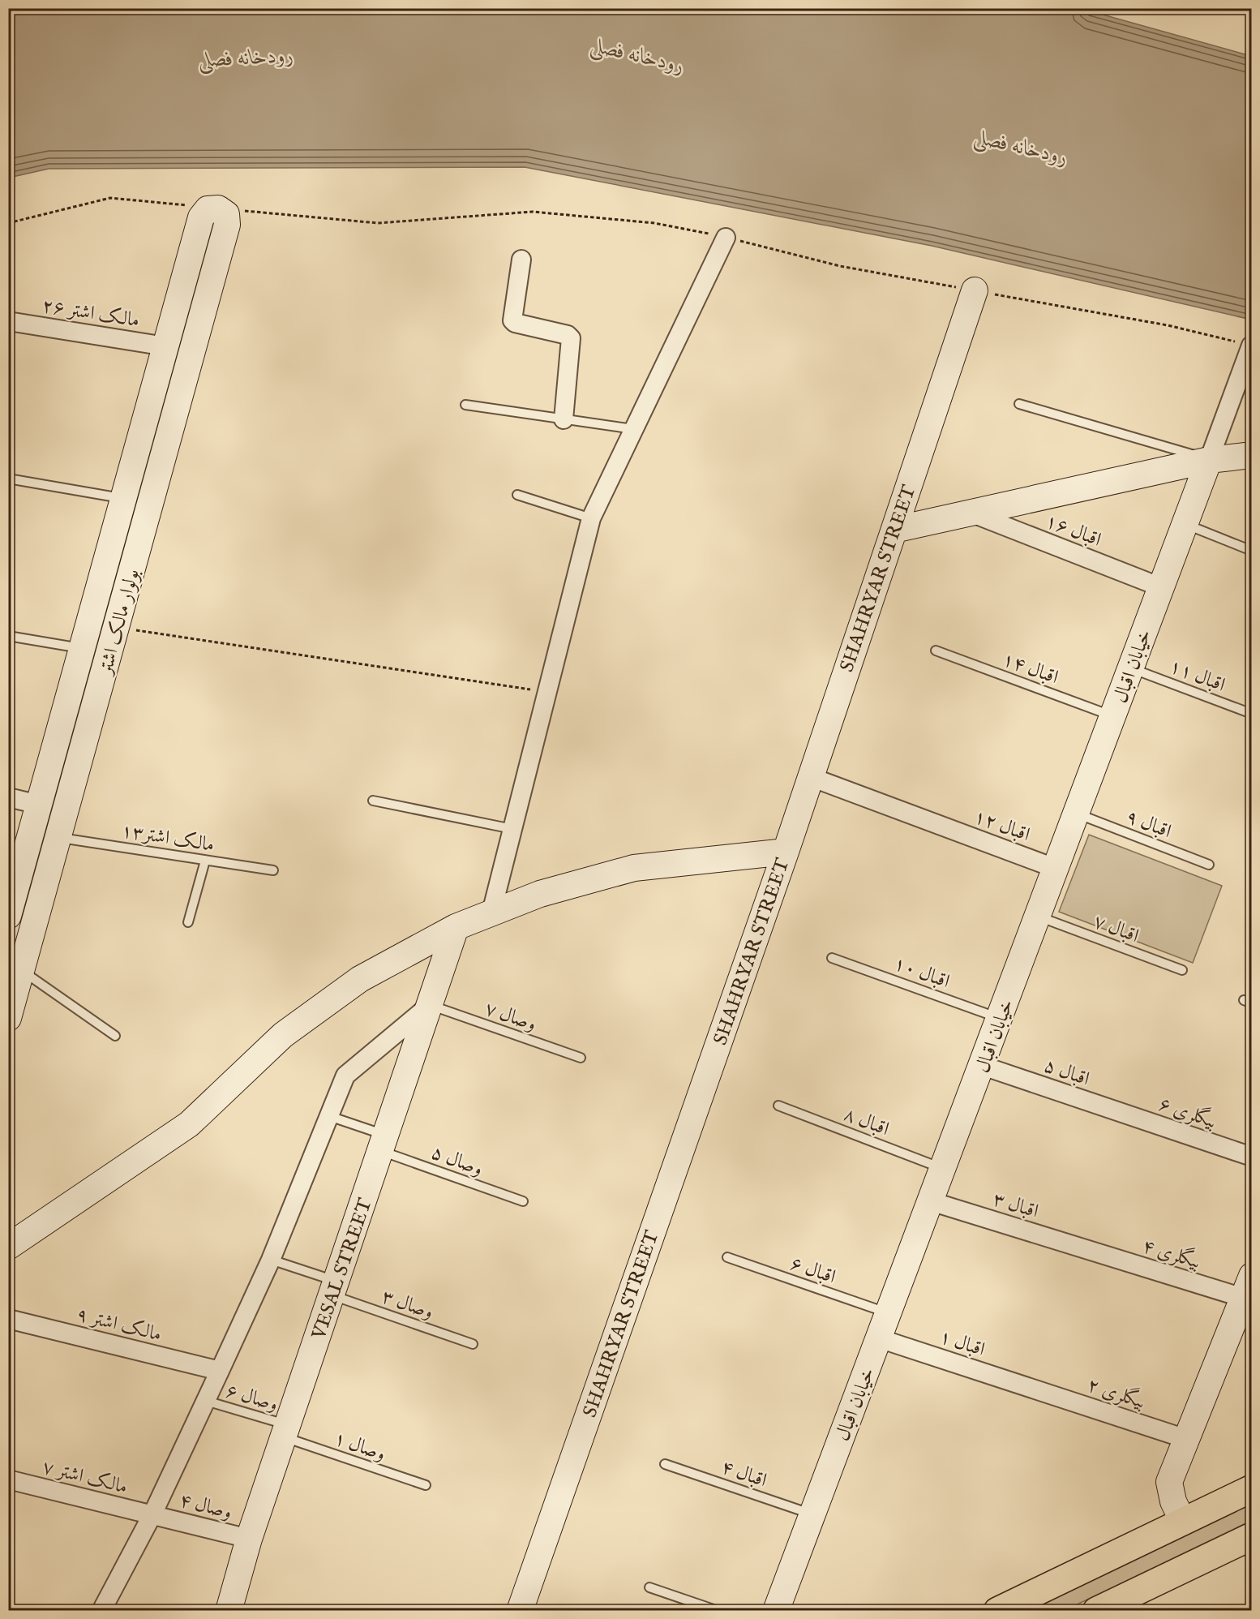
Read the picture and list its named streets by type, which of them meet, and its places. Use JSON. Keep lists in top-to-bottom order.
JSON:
{
  "streets": {
    "street": [
      "مالک اشتر ۲۶",
      "اقبال ۱۶",
      "SHAHRYAR STREET",
      "بولوار مالک اشتر",
      "خیابان اقبال",
      "اقبال ۱۲",
      "اقبال ۵",
      "بیگلری ۶",
      "اقبال ۳",
      "بیگلری ۴",
      "VESAL STREET",
      "مالک اشتر ۹",
      "اقبال ۱",
      "بیگلری ۲",
      "مالک اشتر ۷",
      "وصال ۴"
    ],
    "lane": [
      "اقبال ۱۴",
      "اقبال ۱۱",
      "اقبال ۹",
      "مالک اشتر۱۳",
      "اقبال ۷",
      "اقبال ۱۰",
      "وصال ۷",
      "اقبال ۸",
      "وصال ۵",
      "اقبال ۶",
      "وصال ۳",
      "وصال ۶",
      "وصال ۱",
      "اقبال ۴"
    ]
  },
  "crossings": [
    ["مالک اشتر ۲۶", "بولوار مالک اشتر"],
    ["اقبال ۱۶", "خیابان اقبال"],
    ["SHAHRYAR STREET", "اقبال ۱۲"],
    ["بولوار مالک اشتر", "مالک اشتر۱۳"],
    ["خیابان اقبال", "اقبال ۱۴"],
    ["خیابان اقبال", "اقبال ۱۱"],
    ["خیابان اقبال", "اقبال ۹"],
    ["خیابان اقبال", "اقبال ۱۲"],
    ["خیابان اقبال", "اقبال ۷"],
    ["خیابان اقبال", "اقبال ۱۰"],
    ["خیابان اقبال", "اقبال ۵"],
    ["خیابان اقبال", "اقبال ۸"],
    ["خیابان اقبال", "اقبال ۳"],
    ["خیابان اقبال", "اقبال ۶"],
    ["خیابان اقبال", "اقبال ۱"],
    ["خیابان اقبال", "اقبال ۴"],
    ["وصال ۷", "VESAL STREET"],
    ["اقبال ۵", "بیگلری ۶"],
    ["وصال ۵", "VESAL STREET"],
    ["اقبال ۳", "بیگلری ۴"],
    ["VESAL STREET", "وصال ۳"],
    ["VESAL STREET", "وصال ۶"],
    ["VESAL STREET", "وصال ۱"],
    ["VESAL STREET", "وصال ۴"],
    ["اقبال ۱", "بیگلری ۲"],
    ["وصال ۶", "وصال ۱"],
    ["مالک اشتر ۷", "وصال ۴"]
  ],
  "water": ["رودخانه فصلی"]
}
